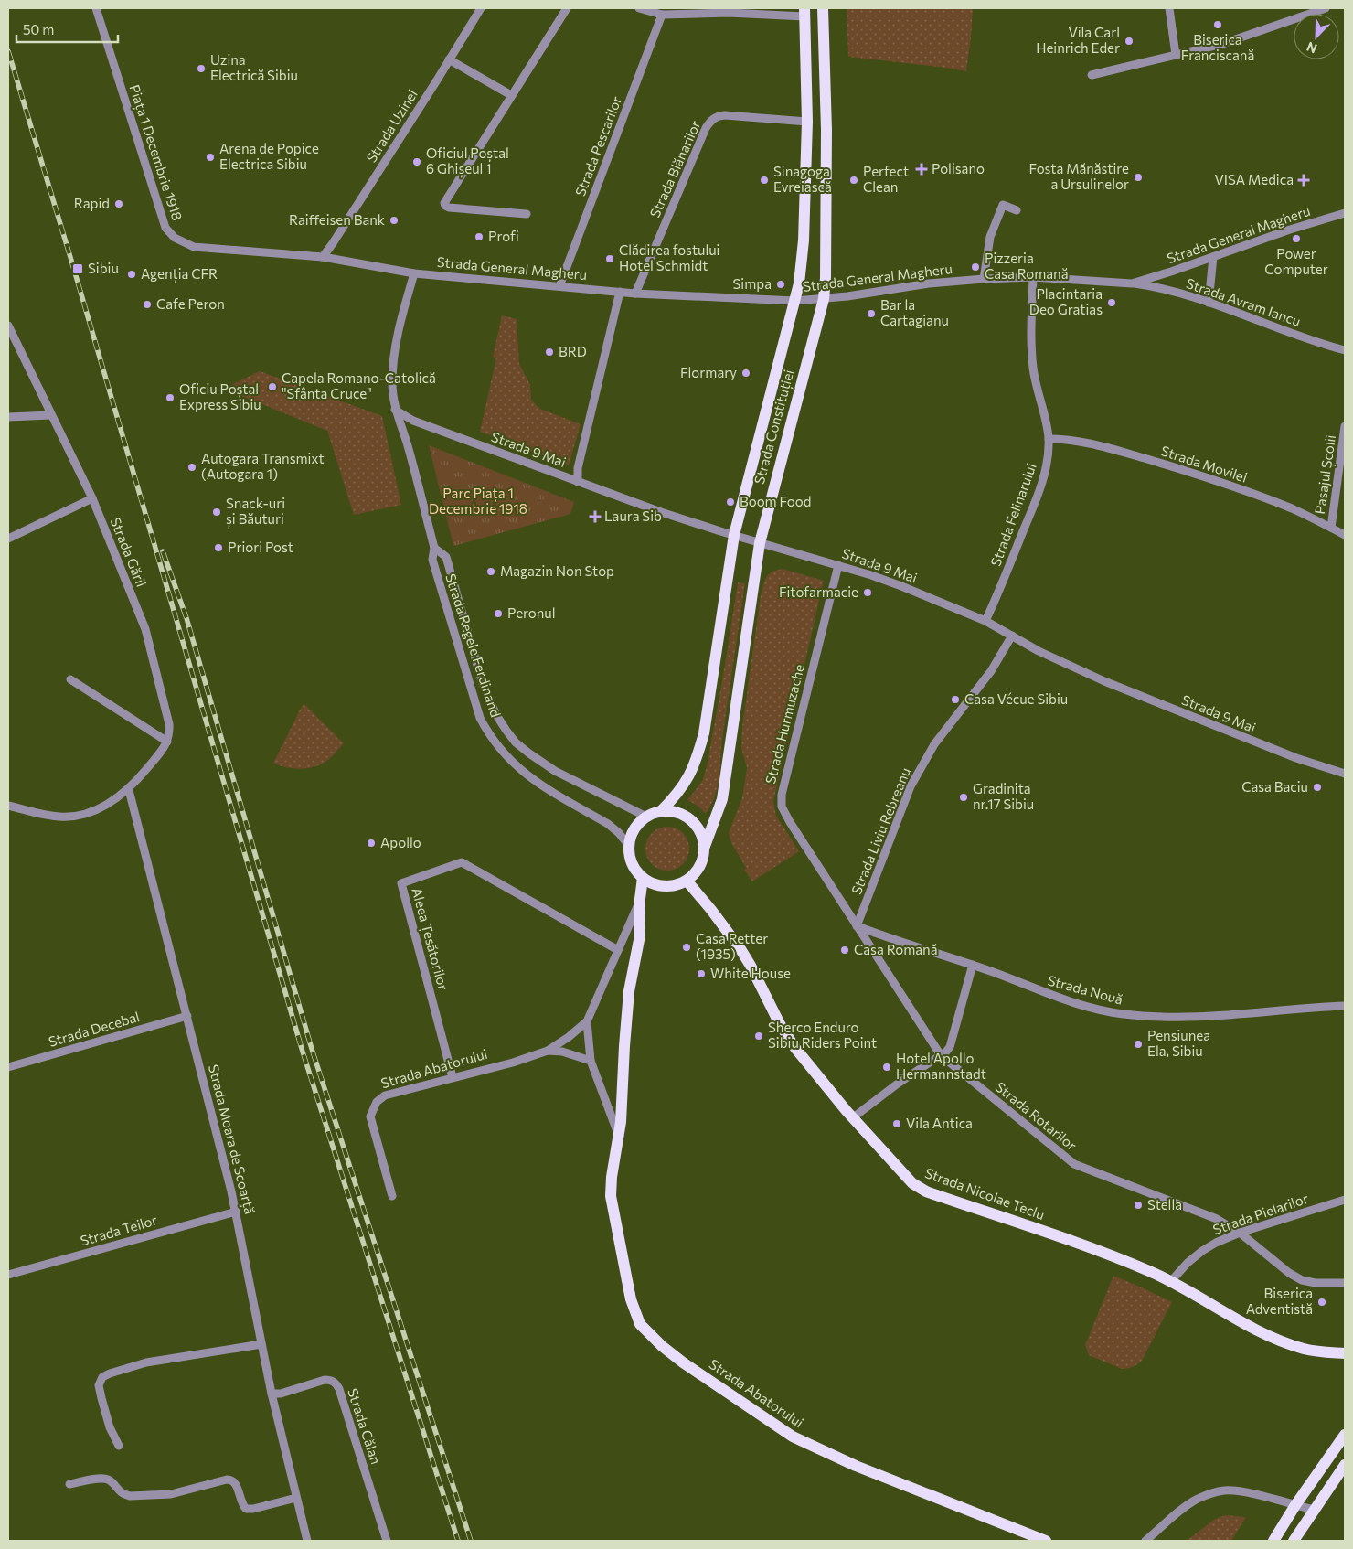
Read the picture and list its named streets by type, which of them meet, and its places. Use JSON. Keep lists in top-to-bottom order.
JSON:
{
  "streets": {
    "main road": ["Strada Constituției", "Strada Abatorului", "Strada Nicolae Teclu"],
    "street": [
      "Strada Uzinei",
      "Strada Pescarilor",
      "Piața 1 Decembrie 1918",
      "Strada Blănarilor",
      "Strada General Magheru",
      "Strada Avram Iancu",
      "Strada 9 Mai",
      "Strada Movilei",
      "Pasajul Școlii",
      "Strada Felinarului",
      "Strada Gării",
      "Strada Regele Ferdinand",
      "Strada Hurmuzache",
      "Strada Liviu Rebreanu",
      "Aleea Țesătorilor",
      "Strada Nouă",
      "Strada Decebal",
      "Strada Rotarilor",
      "Strada Moara de Scoarță",
      "Strada Pielarilor",
      "Strada Teilor",
      "Strada Călan"
    ]
  },
  "crossings": [
    ["Strada Uzinei", "Piața 1 Decembrie 1918"],
    ["Strada Uzinei", "Strada General Magheru"],
    ["Strada Pescarilor", "Strada General Magheru"],
    ["Piața 1 Decembrie 1918", "Strada General Magheru"],
    ["Strada Blănarilor", "Strada General Magheru"],
    ["Strada Blănarilor", "Strada Constituției"],
    ["Strada General Magheru", "Strada Avram Iancu"],
    ["Strada General Magheru", "Strada Constituției"],
    ["Strada General Magheru", "Strada Felinarului"],
    ["Strada General Magheru", "Strada Regele Ferdinand"],
    ["Strada Constituției", "Strada 9 Mai"],
    ["Strada Constituției", "Strada Regele Ferdinand"],
    ["Strada Constituției", "Strada Abatorului"],
    ["Strada Constituției", "Strada Nicolae Teclu"],
    ["Strada 9 Mai", "Strada Felinarului"],
    ["Strada 9 Mai", "Strada Regele Ferdinand"],
    ["Strada 9 Mai", "Strada Hurmuzache"],
    ["Strada 9 Mai", "Strada Liviu Rebreanu"],
    ["Strada Movilei", "Pasajul Școlii"],
    ["Strada Movilei", "Strada Felinarului"],
    ["Strada Regele Ferdinand", "Strada Abatorului"],
    ["Strada Regele Ferdinand", "Strada Nicolae Teclu"],
    ["Strada Hurmuzache", "Strada Liviu Rebreanu"],
    ["Strada Hurmuzache", "Strada Nouă"],
    ["Strada Hurmuzache", "Strada Rotarilor"],
    ["Strada Liviu Rebreanu", "Strada Nouă"],
    ["Strada Liviu Rebreanu", "Strada Rotarilor"],
    ["Aleea Țesătorilor", "Strada Abatorului"],
    ["Strada Nouă", "Strada Rotarilor"],
    ["Strada Decebal", "Strada Moara de Scoarță"],
    ["Strada Abatorului", "Strada Nicolae Teclu"],
    ["Strada Rotarilor", "Strada Pielarilor"],
    ["Strada Moara de Scoarță", "Strada Teilor"],
    ["Strada Moara de Scoarță", "Strada Călan"],
    ["Strada Nicolae Teclu", "Strada Pielarilor"]
  ],
  "parks": ["Parc Piața 1 Decembrie 1918"],
  "places": {
    "other": [
      "Biserica Franciscană",
      "Vila Carl Heinrich Eder",
      "Uzina Electrică Sibiu",
      "Arena de Popice Electrica Sibiu",
      "Oficiul Poștal 6 Ghișeul 1",
      "Fosta Mănăstire a Ursulinelor",
      "Sinagoga Evreiască",
      "Perfect Clean",
      "Rapid",
      "Raiffeisen Bank",
      "Profi",
      "Power Computer",
      "Clădirea fostului Hotel Schmidt",
      "Pizzeria Casa Romană",
      "Agenția CFR",
      "Simpa",
      "Placintaria Deo Gratias",
      "Cafe Peron",
      "Bar la Cartagianu",
      "BRD",
      "Flormary",
      "Capela Romano-Catolică \"Sfânta Cruce\"",
      "Oficiu Poștal Express Sibiu",
      "Autogara Transmixt (Autogara 1)",
      "Boom Food",
      "Snack-uri și Băuturi",
      "Priori Post",
      "Magazin Non Stop",
      "Fitofarmacie",
      "Peronul",
      "Casa Vécue Sibiu",
      "Casa Baciu",
      "Gradinita nr.17 Sibiu",
      "Apollo",
      "Casa Retter (1935)",
      "Casa Romană",
      "White House",
      "Sherco Enduro Sibiu Riders Point",
      "Pensiunea Ela, Sibiu",
      "Hotel Apollo Hermannstadt",
      "Vila Antica",
      "Stella",
      "Biserica Adventistă"
    ],
    "health": ["Polisano", "VISA Medica", "Laura Sib"],
    "transit": ["Sibiu"]
  },
  "scale_bar": "50 m",
  "north": "bottom left"
}
